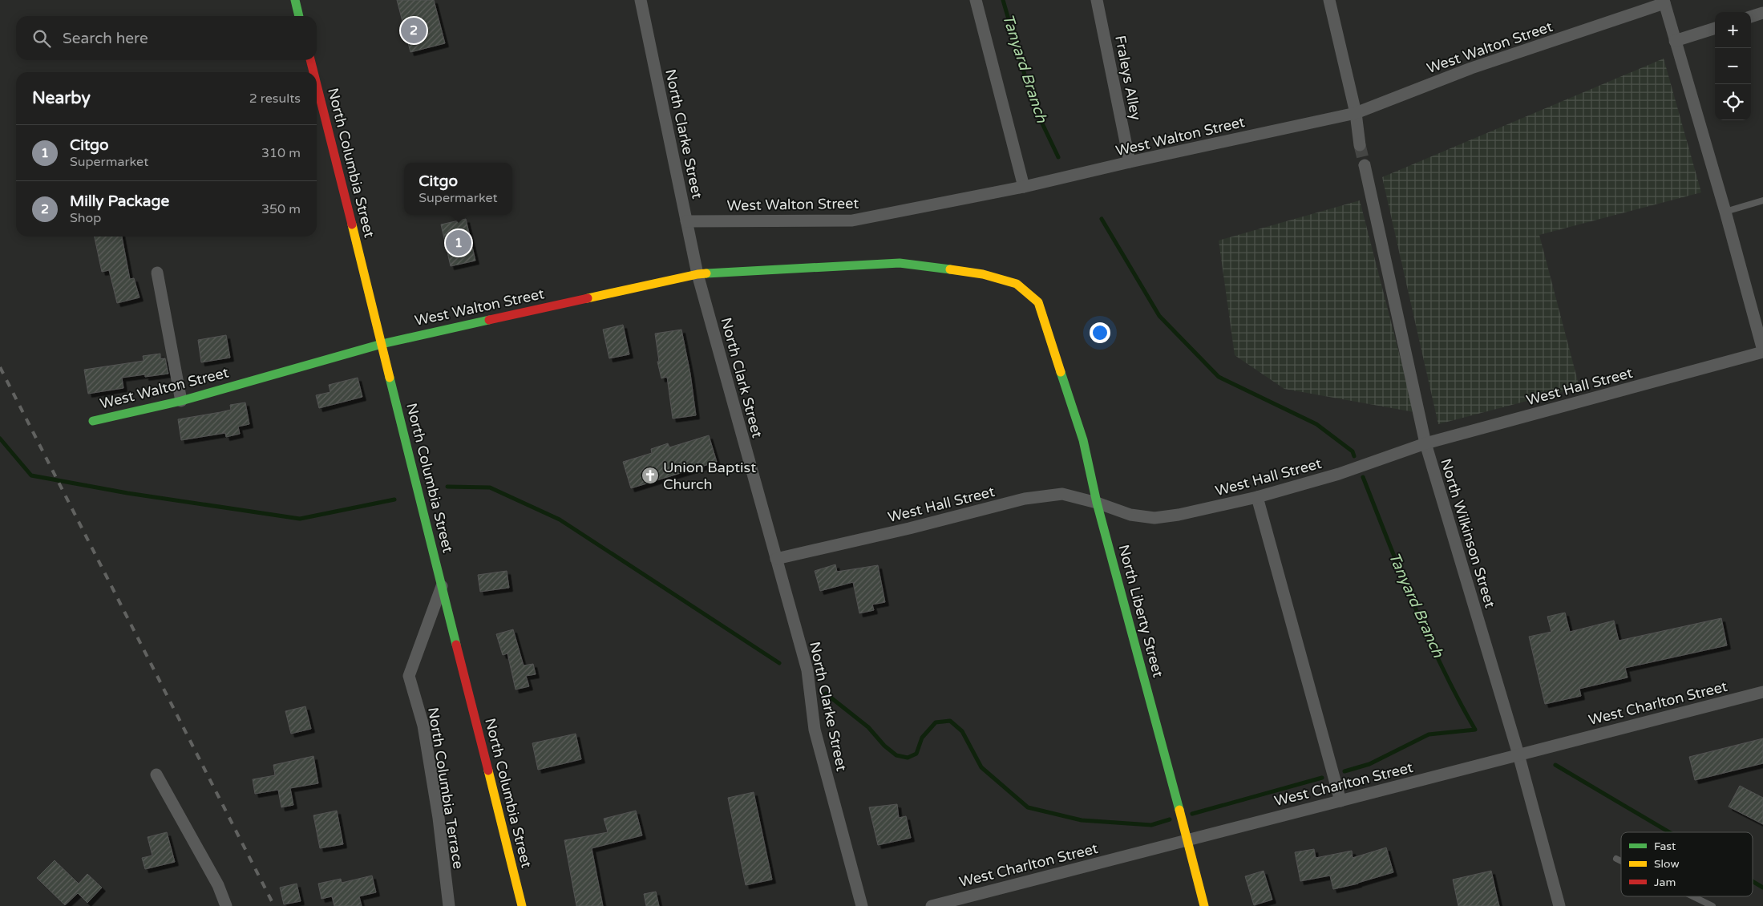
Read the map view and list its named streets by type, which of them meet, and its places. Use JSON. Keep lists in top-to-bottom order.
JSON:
{
  "streets": {
    "street": [
      "West Walton Street",
      "Fraleys Alley",
      "North Clarke Street",
      "North Columbia Street",
      "North Clark Street",
      "West Hall Street",
      "North Wilkinson Street",
      "North Liberty Street",
      "West Charlton Street",
      "North Columbia Terrace"
    ]
  },
  "crossings": [
    ["West Walton Street", "Fraleys Alley"],
    ["West Walton Street", "North Clarke Street"],
    ["West Walton Street", "North Columbia Street"],
    ["West Walton Street", "North Clark Street"],
    ["West Walton Street", "North Liberty Street"],
    ["North Clarke Street", "North Clark Street"],
    ["North Clarke Street", "West Hall Street"],
    ["North Columbia Street", "North Columbia Terrace"],
    ["North Clark Street", "West Hall Street"],
    ["West Hall Street", "North Wilkinson Street"],
    ["West Hall Street", "North Liberty Street"],
    ["North Wilkinson Street", "West Charlton Street"],
    ["North Liberty Street", "West Charlton Street"]
  ],
  "water": ["Tanyard Branch"],
  "places": {
    "church": ["Union Baptist Church"]
  },
  "legend": ["Fast", "Slow", "Jam"],
  "page": {
    "map_buttons": ["+", "−"],
    "pins": ["2", "1"],
    "search": "Search here",
    "heading": ["Nearby", "2 results"],
    "list": [
      {
        "mark": "1",
        "name": "Citgo",
        "note": "Supermarket",
        "value": "310 m"
      },
      {
        "mark": "2",
        "name": "Milly Package",
        "note": "Shop",
        "value": "350 m"
      }
    ],
    "popup": ["Citgo", "Supermarket"]
  }
}
